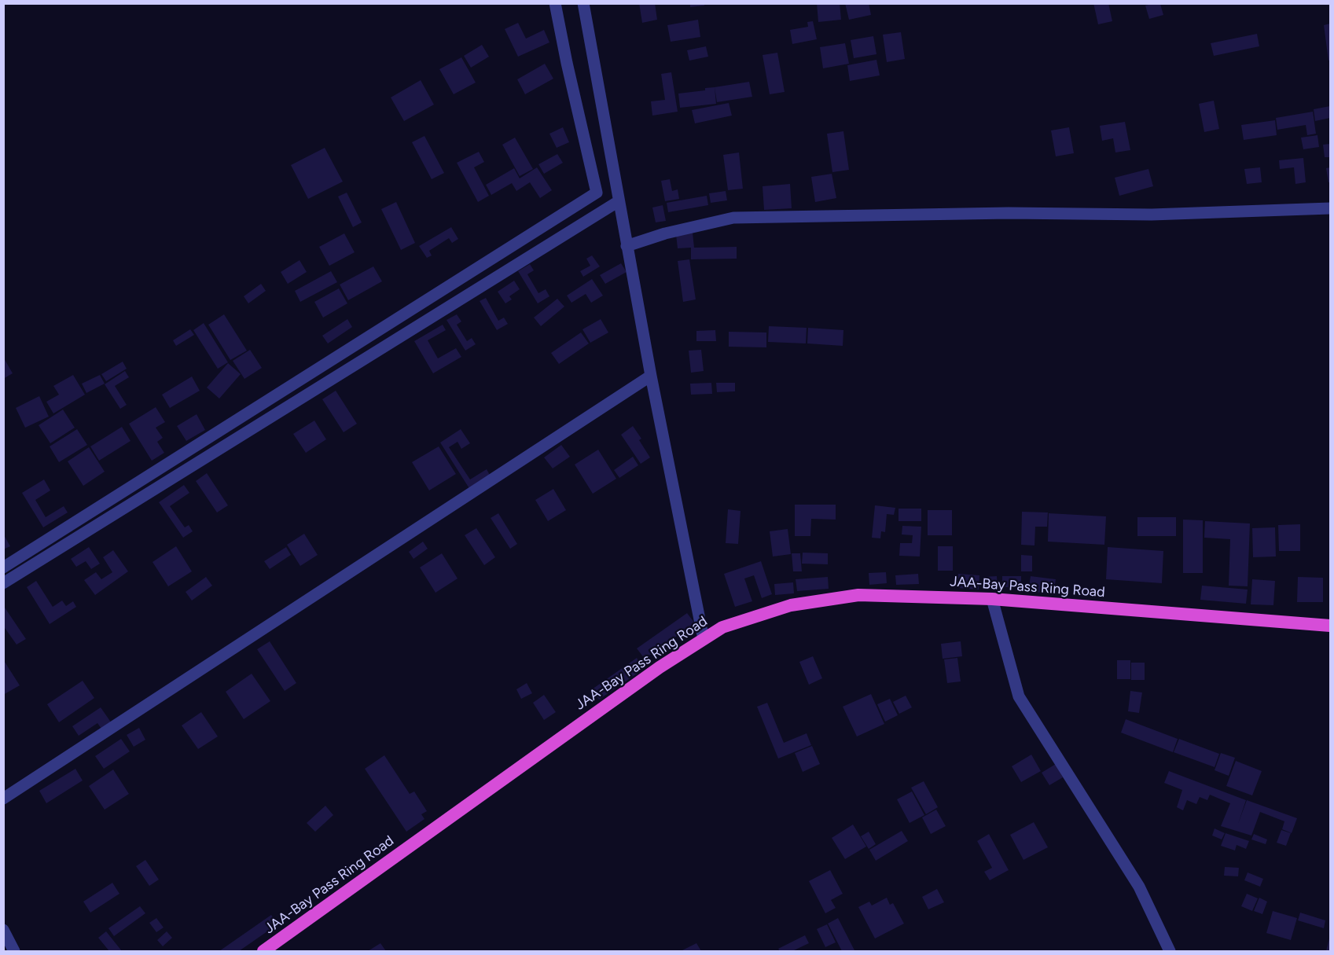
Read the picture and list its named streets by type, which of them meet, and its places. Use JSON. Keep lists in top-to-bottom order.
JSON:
{
  "streets": {
    "highway": ["JAA-Bay Pass Ring Road"]
  }
}
